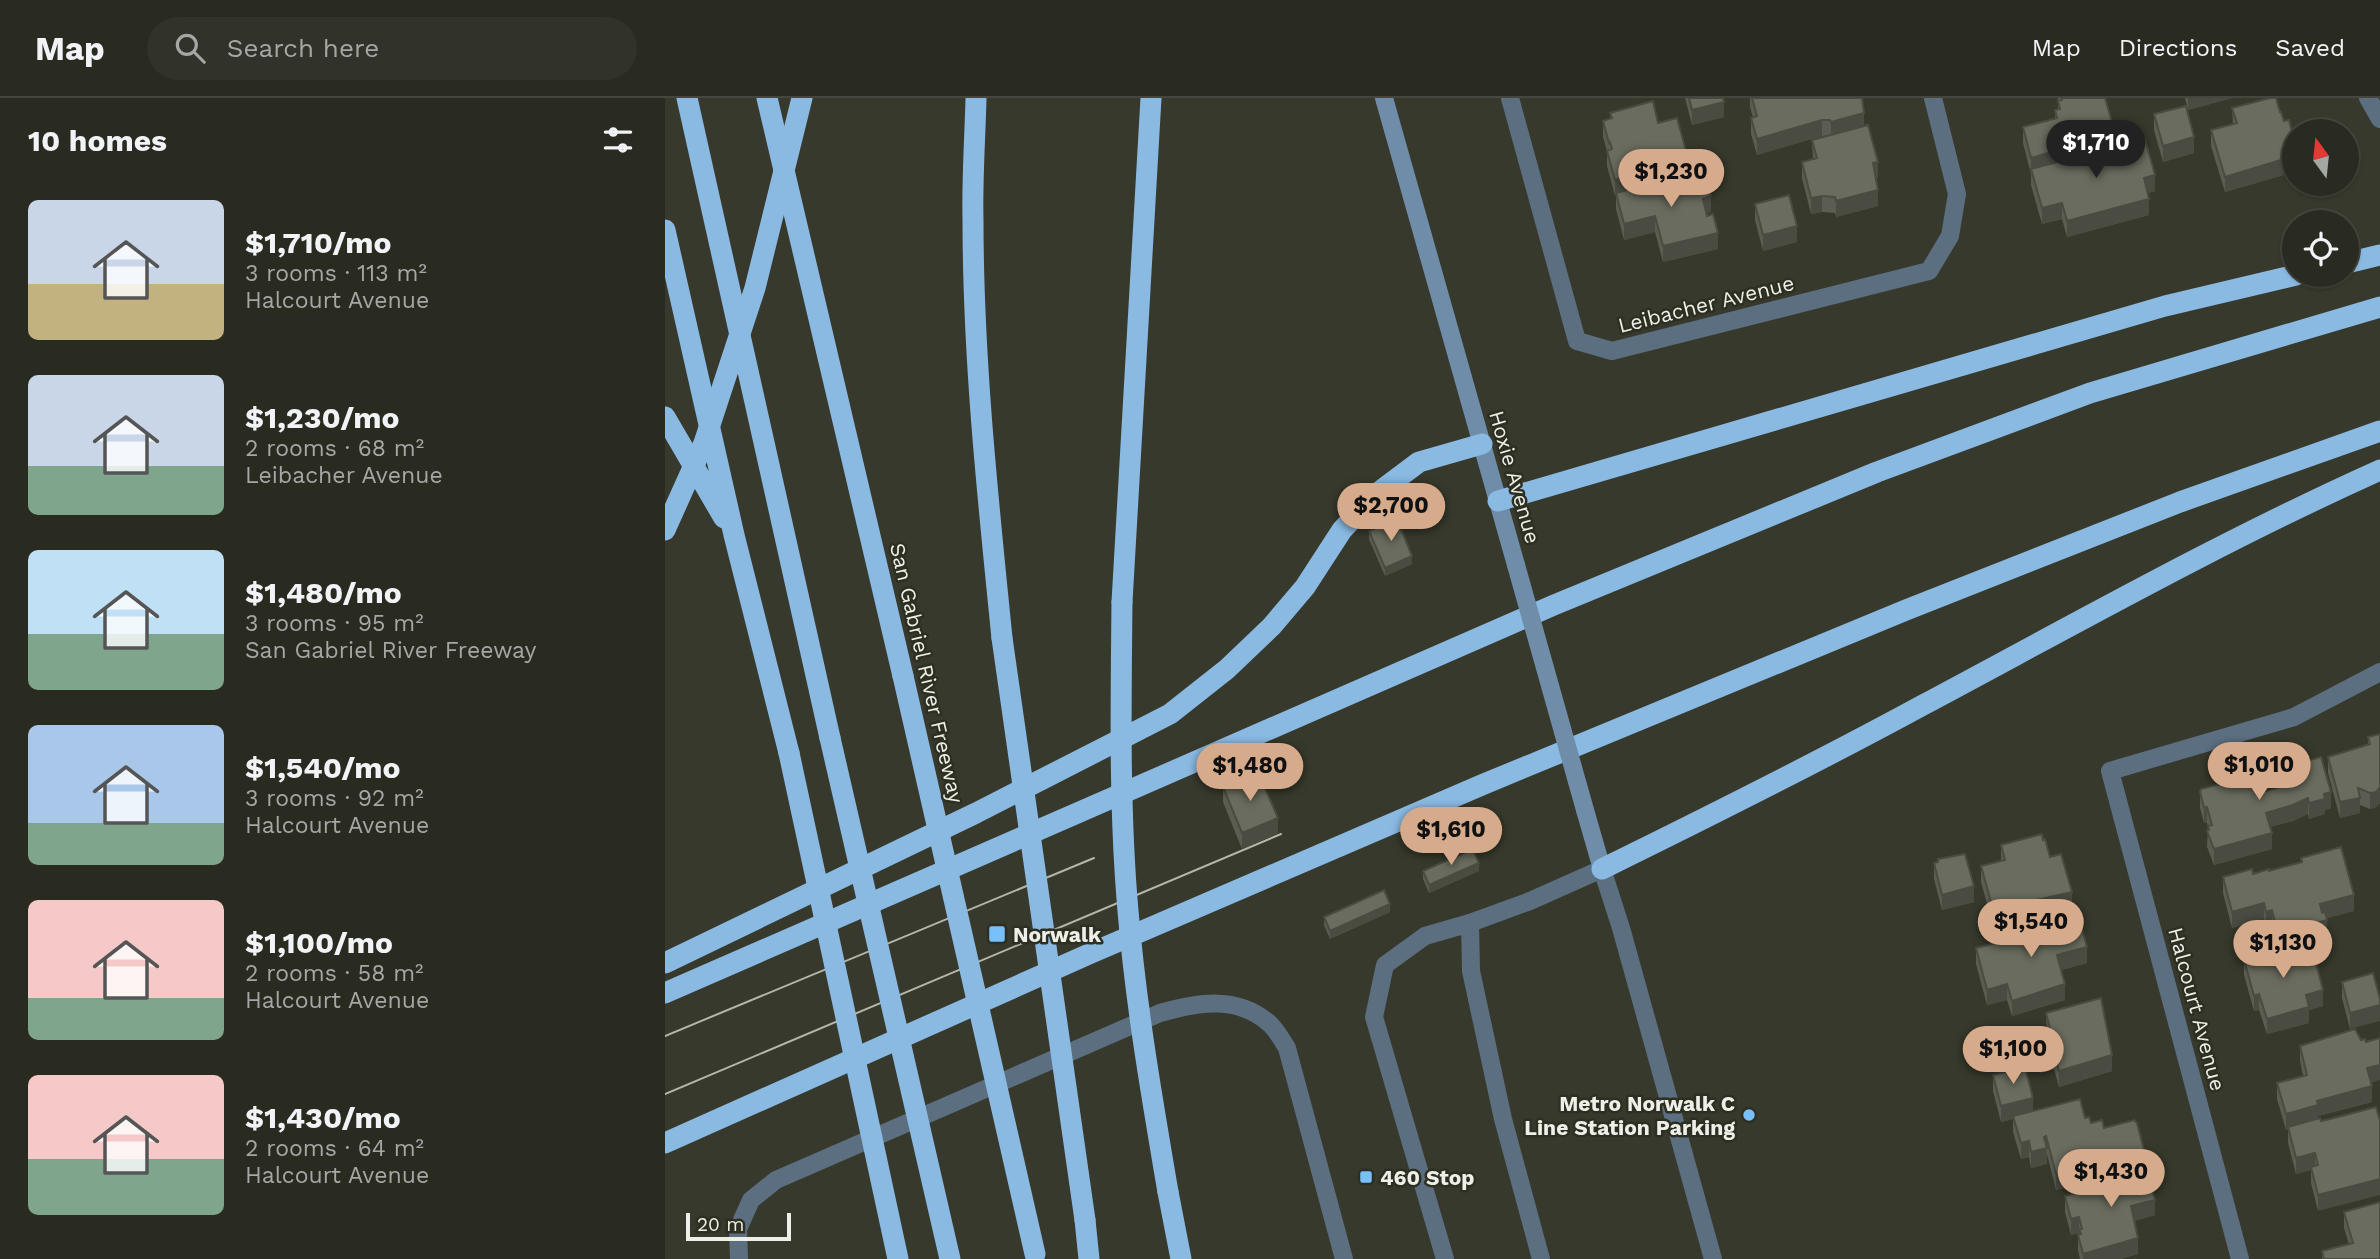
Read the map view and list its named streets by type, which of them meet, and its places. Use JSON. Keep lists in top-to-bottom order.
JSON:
{
  "streets": {
    "highway": ["San Gabriel River Freeway"],
    "main road": ["Hoxie Avenue"],
    "street": ["Leibacher Avenue", "Halcourt Avenue"]
  },
  "places": {
    "transit": ["Norwalk", "460 Stop"],
    "other": ["Metro Norwalk C Line Station Parking"]
  },
  "scale_bar": "20 m",
  "north": "top",
  "page": {
    "header": "Map",
    "search": "Search here",
    "nav": ["Map", "Directions", "Saved"],
    "heading": "10 homes",
    "price": [
      "$1,710",
      "$1,230",
      "$2,700",
      "$1,010",
      "$1,480",
      "$1,610",
      "$1,540",
      "$1,130",
      "$1,100",
      "$1,430"
    ],
    "list": [
      {
        "name": "$1,710/mo",
        "note": "3 rooms · 113 m² · Halcourt Avenue"
      },
      {
        "name": "$1,230/mo",
        "note": "2 rooms · 68 m² · Leibacher Avenue"
      },
      {
        "name": "$1,480/mo",
        "note": "3 rooms · 95 m² · San Gabriel River Freeway"
      },
      {
        "name": "$1,540/mo",
        "note": "3 rooms · 92 m² · Halcourt Avenue"
      },
      {
        "name": "$1,100/mo",
        "note": "2 rooms · 58 m² · Halcourt Avenue"
      },
      {
        "name": "$1,430/mo",
        "note": "2 rooms · 64 m² · Halcourt Avenue"
      }
    ],
    "scale": "20 m"
  }
}
